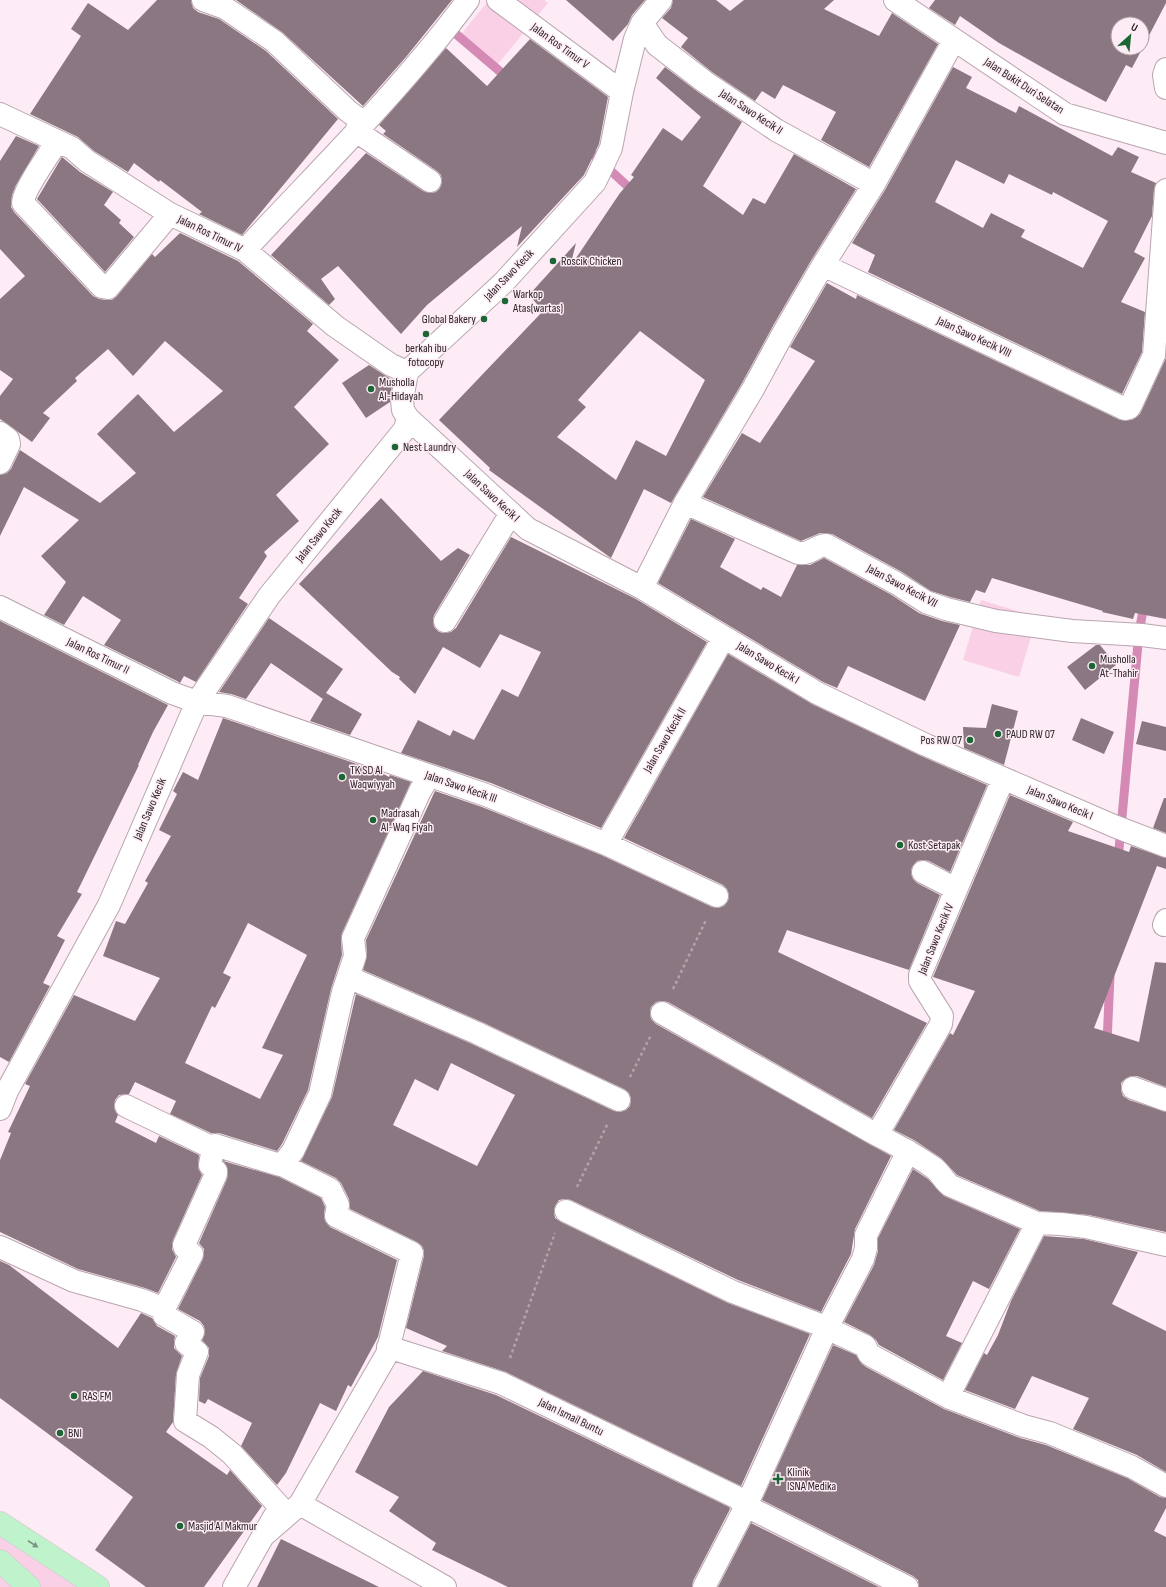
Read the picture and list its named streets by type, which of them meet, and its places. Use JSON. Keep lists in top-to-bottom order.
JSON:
{
  "streets": {
    "street": [
      "Jalan Ros Timur V",
      "Jalan Bukit Duri Selatan",
      "Jalan Sawo Kecik II",
      "Jalan Ros Timur IV",
      "Jalan Sawo Kecik",
      "Jalan Sawo Kecik VIII",
      "Jalan Sawo Kecik I",
      "Jalan Sawo Kecik VII",
      "Jalan Ros Timur II",
      "Jalan Sawo Kecik III",
      "Jalan Sawo Kecik IV",
      "Jalan Ismail Buntu"
    ]
  },
  "crossings": [
    ["Jalan Ros Timur V", "Jalan Sawo Kecik"],
    ["Jalan Sawo Kecik II", "Jalan Sawo Kecik"],
    ["Jalan Sawo Kecik II", "Jalan Sawo Kecik I"],
    ["Jalan Sawo Kecik II", "Jalan Sawo Kecik III"],
    ["Jalan Ros Timur IV", "Jalan Sawo Kecik"],
    ["Jalan Sawo Kecik", "Jalan Sawo Kecik I"],
    ["Jalan Sawo Kecik", "Jalan Ros Timur II"],
    ["Jalan Sawo Kecik", "Jalan Sawo Kecik III"],
    ["Jalan Sawo Kecik I", "Jalan Sawo Kecik IV"],
    ["Jalan Ros Timur II", "Jalan Sawo Kecik III"]
  ],
  "places": {
    "other": [
      "Roscik Chicken",
      "Warkop Atas(wartas)",
      "Global Bakery",
      "berkah ibu fotocopy",
      "Musholla Al-Hidayah",
      "Nest Laundry",
      "Musholla At-Thahir",
      "PAUD RW 07",
      "Pos RW 07",
      "TK SD Al Waqwiyyah",
      "Madrasah Al-Waq Fiyah",
      "Kost Setapak",
      "RAS FM",
      "BNI",
      "Masjid Al Makmur"
    ],
    "health": ["Klinik ISNA Medika"]
  },
  "north": "top right"
}
